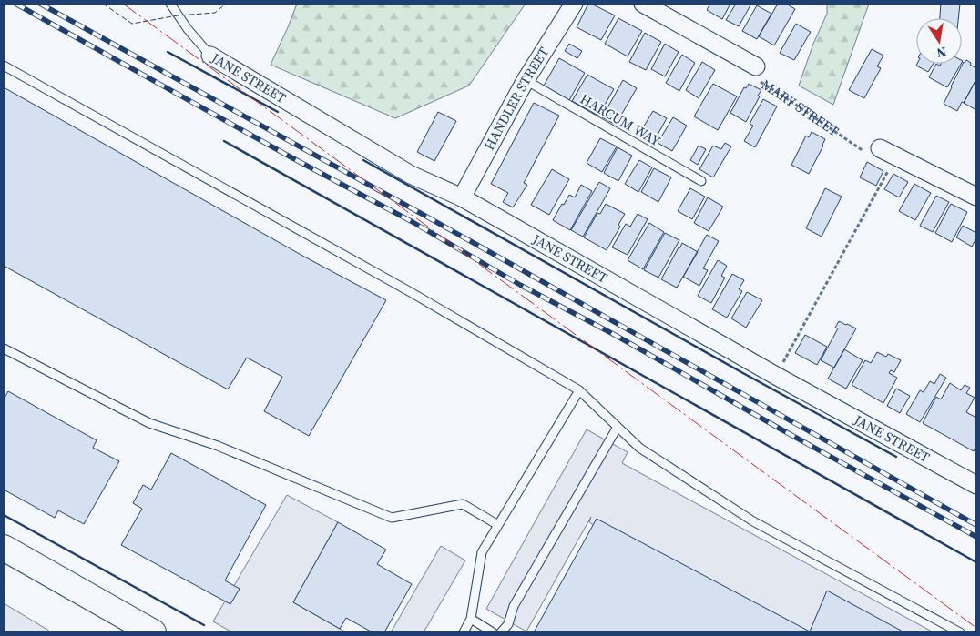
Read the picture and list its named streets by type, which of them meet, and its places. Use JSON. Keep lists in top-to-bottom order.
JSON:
{
  "streets": {
    "street": ["JANE STREET", "HANDLER STREET", "MARY STREET"],
    "lane": ["HARCUM WAY"]
  },
  "crossings": [
    ["JANE STREET", "HANDLER STREET"],
    ["HANDLER STREET", "HARCUM WAY"]
  ],
  "north": "bottom"
}
